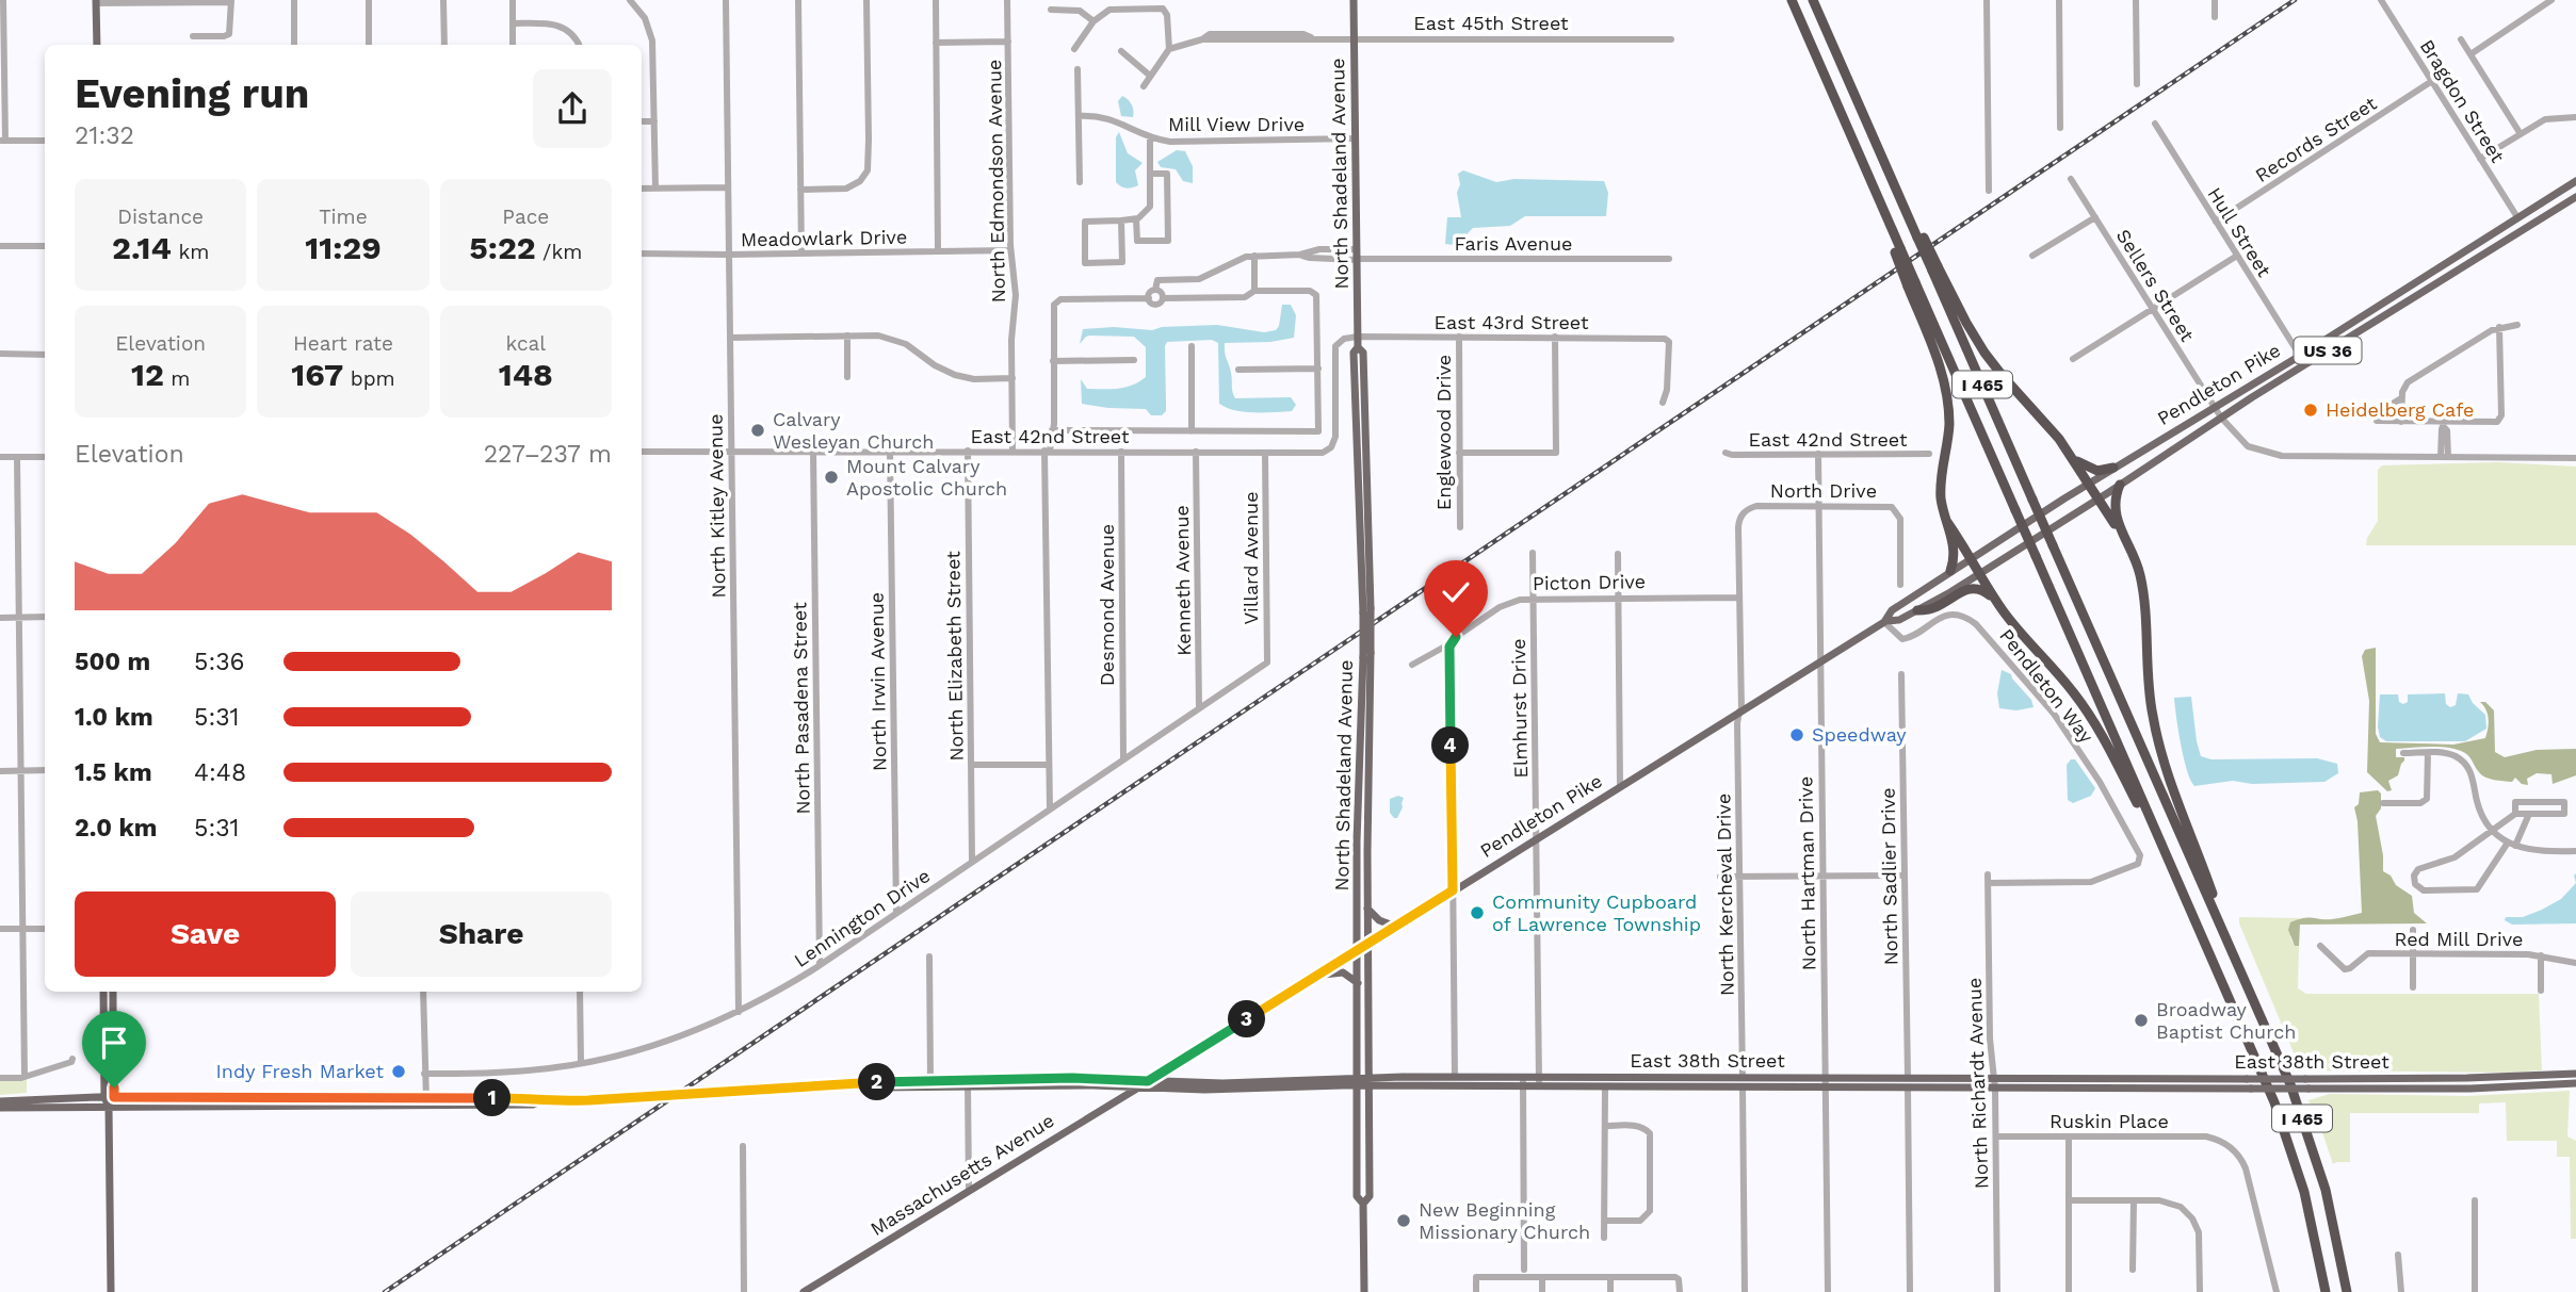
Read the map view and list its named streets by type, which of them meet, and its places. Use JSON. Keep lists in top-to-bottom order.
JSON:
{
  "streets": {
    "highway": ["I 465"],
    "main road": [
      "North Shadeland Avenue",
      "US 36",
      "Pendleton Pike",
      "East 38th Street",
      "Massachusetts Avenue"
    ],
    "street": [
      "East 45th Street",
      "Bragdon Street",
      "Mill View Drive",
      "Records Street",
      "North Edmondson Avenue",
      "Hull Street",
      "Meadowlark Drive",
      "Faris Avenue",
      "Sellers Street",
      "East 43rd Street",
      "Englewood Drive",
      "East 42nd Street",
      "North Drive",
      "North Kitley Avenue",
      "Villard Avenue",
      "Kenneth Avenue",
      "Picton Drive",
      "Desmond Avenue",
      "North Elizabeth Street",
      "North Irwin Avenue",
      "Pendleton Way",
      "North Pasadena Street",
      "Elmhurst Drive",
      "North Hartman Drive",
      "North Sadlier Drive",
      "North Kercheval Drive",
      "Lennington Drive",
      "Red Mill Drive",
      "North Richardt Avenue",
      "Ruskin Place"
    ]
  },
  "crossings": [
    ["East 45th Street", "North Shadeland Avenue"],
    ["Bragdon Street", "Records Street"],
    ["Bragdon Street", "Pendleton Pike"],
    ["Mill View Drive", "North Shadeland Avenue"],
    ["Records Street", "Hull Street"],
    ["North Shadeland Avenue", "Faris Avenue"],
    ["North Shadeland Avenue", "East 43rd Street"],
    ["North Shadeland Avenue", "Pendleton Pike"],
    ["North Shadeland Avenue", "East 42nd Street"],
    ["North Shadeland Avenue", "East 38th Street"],
    ["North Edmondson Avenue", "Meadowlark Drive"],
    ["North Edmondson Avenue", "East 42nd Street"],
    ["Hull Street", "Pendleton Pike"],
    ["Meadowlark Drive", "North Kitley Avenue"],
    ["Sellers Street", "Pendleton Pike"],
    ["East 43rd Street", "Englewood Drive"],
    ["East 43rd Street", "East 42nd Street"],
    ["Pendleton Pike", "Pendleton Way"],
    ["Pendleton Pike", "Elmhurst Drive"],
    ["Pendleton Pike", "North Hartman Drive"],
    ["Pendleton Pike", "North Kercheval Drive"],
    ["Pendleton Pike", "East 38th Street"],
    ["Pendleton Pike", "Massachusetts Avenue"],
    ["East 42nd Street", "North Kitley Avenue"],
    ["East 42nd Street", "Villard Avenue"],
    ["East 42nd Street", "Kenneth Avenue"],
    ["East 42nd Street", "Desmond Avenue"],
    ["East 42nd Street", "North Elizabeth Street"],
    ["East 42nd Street", "North Irwin Avenue"],
    ["East 42nd Street", "North Pasadena Street"],
    ["East 42nd Street", "North Hartman Drive"],
    ["North Drive", "Picton Drive"],
    ["North Drive", "North Hartman Drive"],
    ["North Drive", "North Kercheval Drive"],
    ["North Kitley Avenue", "Lennington Drive"],
    ["Villard Avenue", "Lennington Drive"],
    ["Kenneth Avenue", "Lennington Drive"],
    ["Picton Drive", "Elmhurst Drive"],
    ["Picton Drive", "North Kercheval Drive"],
    ["Desmond Avenue", "Lennington Drive"],
    ["North Elizabeth Street", "Lennington Drive"],
    ["North Irwin Avenue", "Lennington Drive"],
    ["Pendleton Way", "North Richardt Avenue"],
    ["North Pasadena Street", "Lennington Drive"],
    ["Elmhurst Drive", "East 38th Street"],
    ["North Hartman Drive", "East 38th Street"],
    ["North Sadlier Drive", "East 38th Street"],
    ["North Kercheval Drive", "East 38th Street"],
    ["East 38th Street", "North Richardt Avenue"],
    ["East 38th Street", "Massachusetts Avenue"],
    ["North Richardt Avenue", "Ruskin Place"]
  ],
  "places": [
    "Heidelberg Cafe",
    "Calvary Wesleyan Church",
    "Mount Calvary Apostolic Church",
    "Speedway",
    "Community Cupboard of Lawrence Township",
    "Broadway Baptist Church",
    "Indy Fresh Market",
    "New Beginning Missionary Church"
  ],
  "page": {
    "heading": ["Evening run", "21:32"],
    "stats": [
      ["Distance", "2.14 km"],
      ["Time", "11:29"],
      ["Pace", "5:22 /km"],
      ["Elevation", "12 m"],
      ["Heart rate", "167 bpm"],
      ["kcal", "148"]
    ],
    "chart": ["Elevation", "227–237 m"],
    "list": [
      {
        "name": "500 m",
        "note": "5:36"
      },
      {
        "name": "1.0 km",
        "note": "5:31"
      },
      {
        "name": "1.5 km",
        "note": "4:48"
      },
      {
        "name": "2.0 km",
        "note": "5:31"
      }
    ],
    "pins": [
      "4",
      "3",
      "2",
      "1"
    ],
    "buttons": ["Save", "Share"]
  }
}
